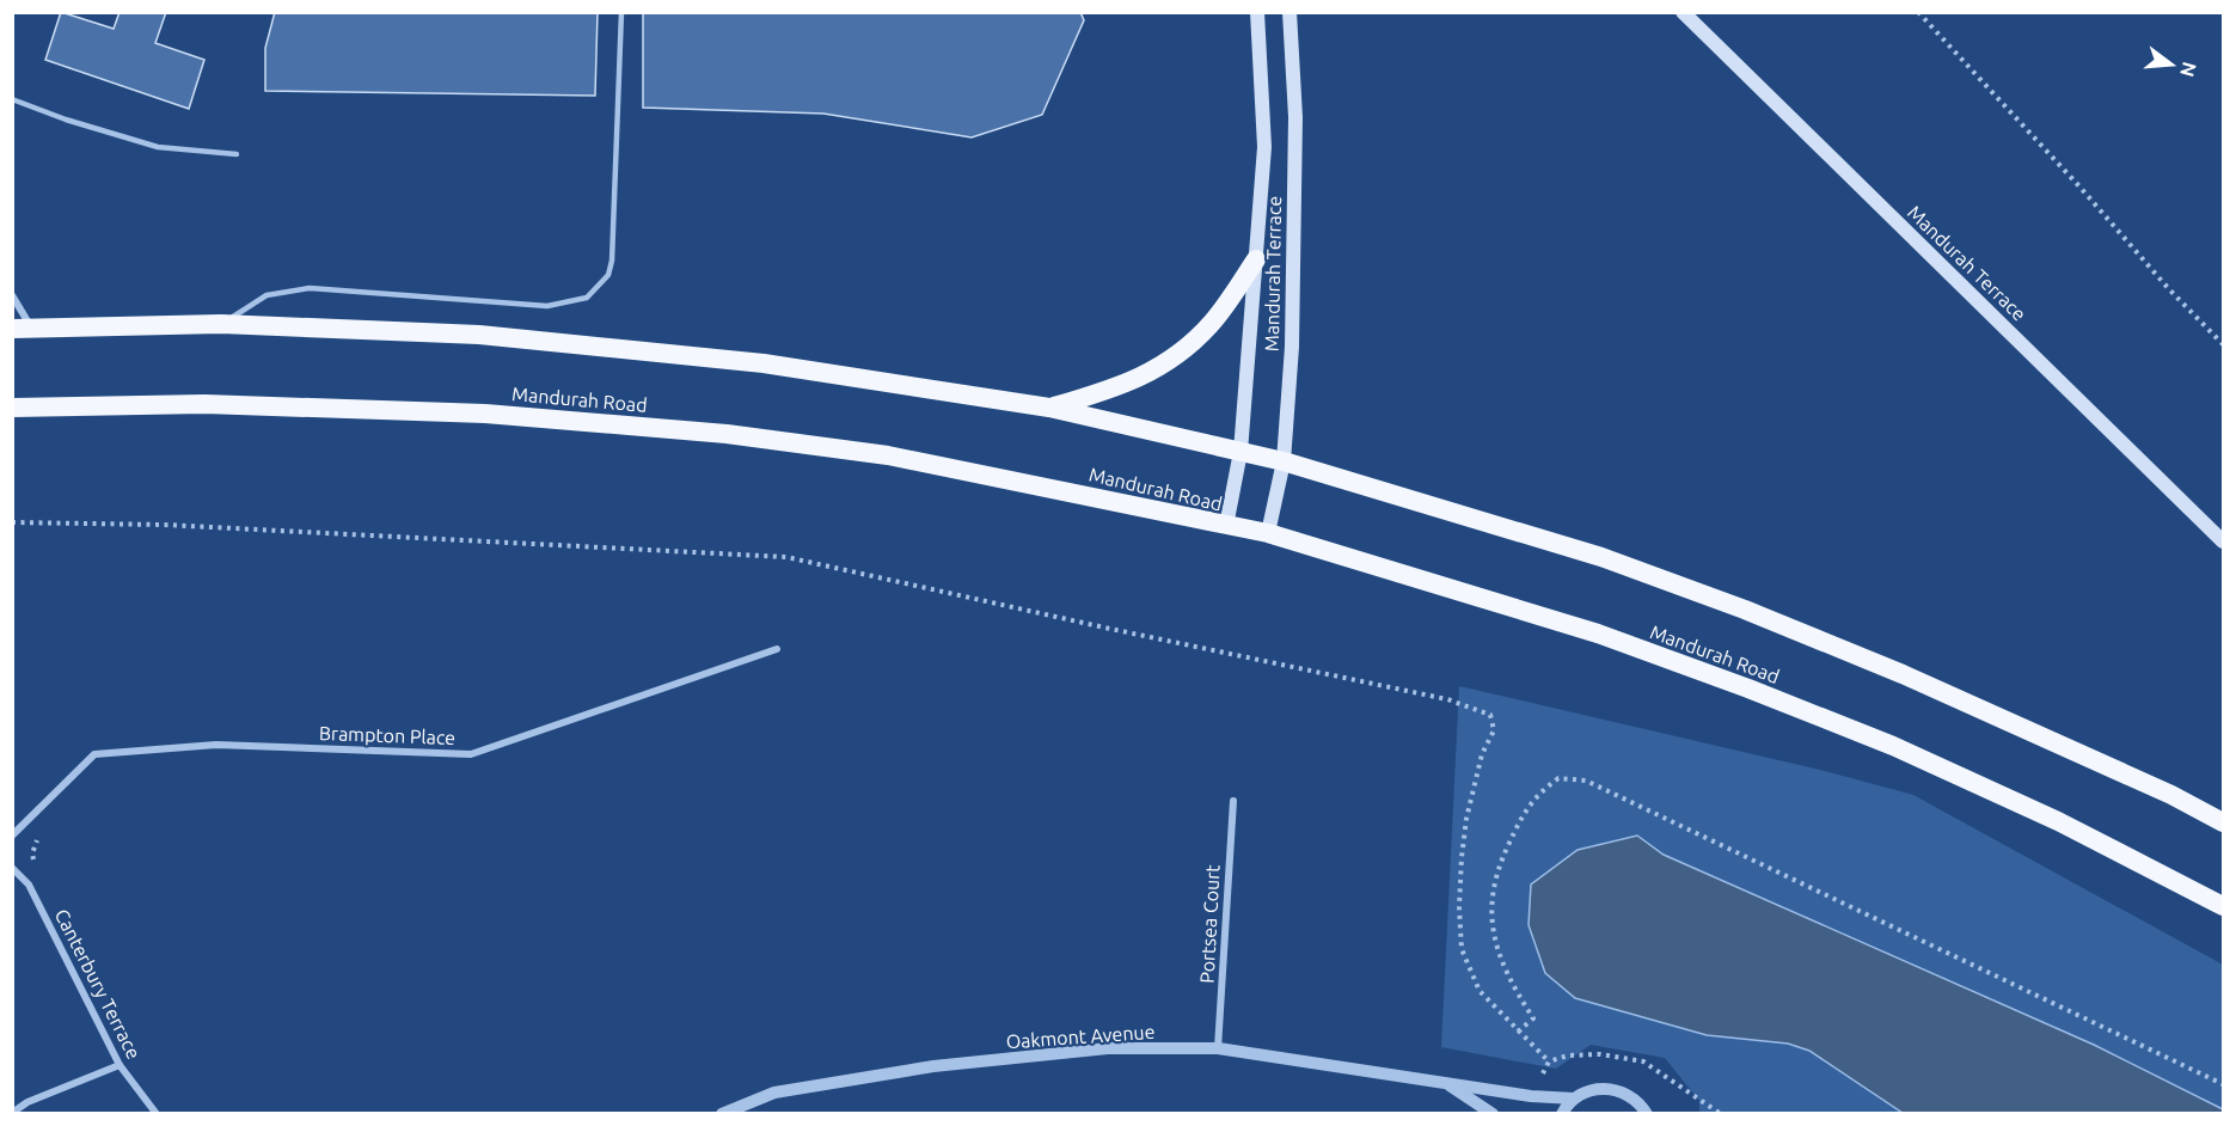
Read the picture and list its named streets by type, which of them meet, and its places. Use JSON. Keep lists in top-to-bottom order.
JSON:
{
  "streets": {
    "highway": ["Mandurah Road"],
    "main road": ["Mandurah Terrace"],
    "street": [
      "Brampton Place",
      "Portsea Court",
      "Canterbury Terrace",
      "Oakmont Avenue"
    ]
  },
  "crossings": [
    ["Mandurah Terrace", "Mandurah Road"],
    ["Portsea Court", "Oakmont Avenue"]
  ],
  "north": "right"
}
